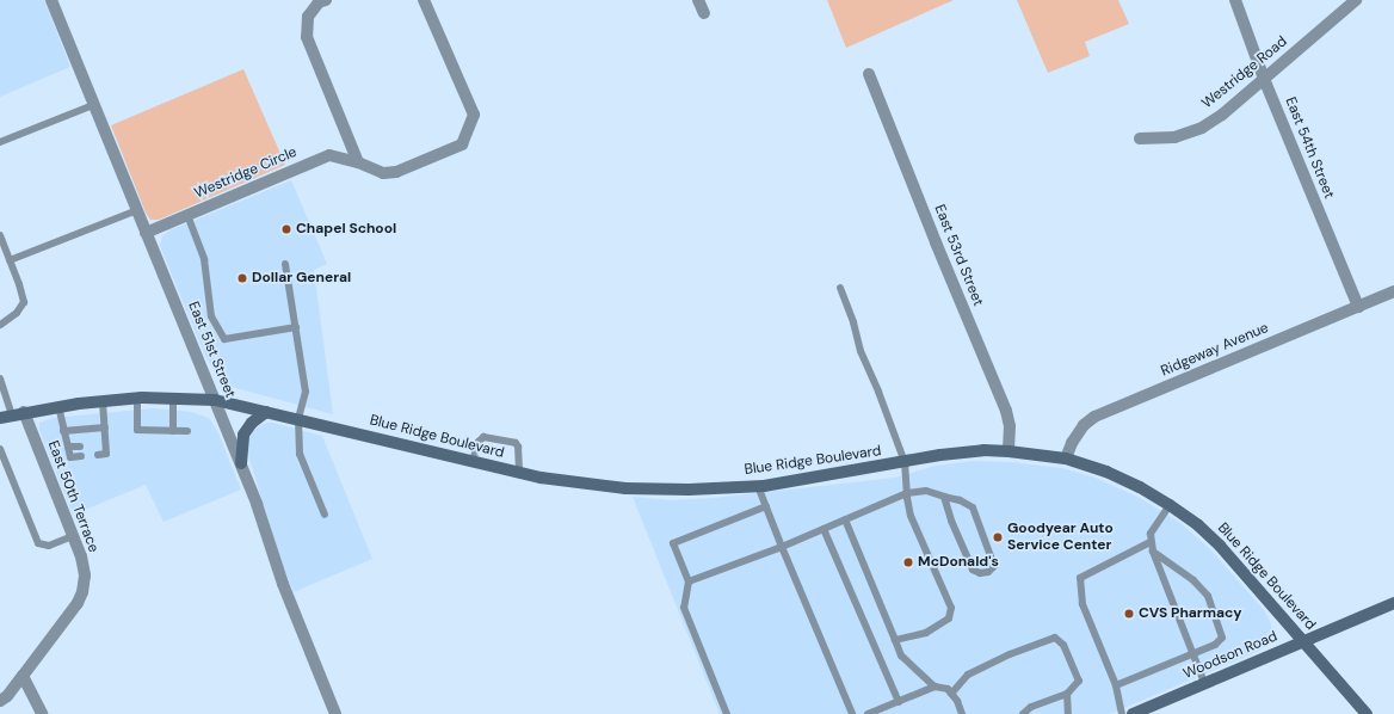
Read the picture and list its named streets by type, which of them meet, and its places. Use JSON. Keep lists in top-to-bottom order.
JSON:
{
  "streets": {
    "street": [
      "Westridge Road",
      "East 54th Street",
      "Westridge Circle",
      "East 53rd Street",
      "East 51st Street",
      "Ridgeway Avenue",
      "Blue Ridge Boulevard",
      "East 50th Terrace",
      "Woodson Road"
    ]
  },
  "crossings": [
    ["Westridge Road", "East 54th Street"],
    ["East 54th Street", "Ridgeway Avenue"],
    ["Westridge Circle", "East 51st Street"],
    ["East 53rd Street", "Blue Ridge Boulevard"],
    ["East 51st Street", "Blue Ridge Boulevard"],
    ["Ridgeway Avenue", "Blue Ridge Boulevard"],
    ["Blue Ridge Boulevard", "East 50th Terrace"],
    ["Blue Ridge Boulevard", "Woodson Road"]
  ],
  "places": [
    "Chapel School",
    "Dollar General",
    "Goodyear Auto Service Center",
    "McDonald's",
    "CVS Pharmacy"
  ]
}
